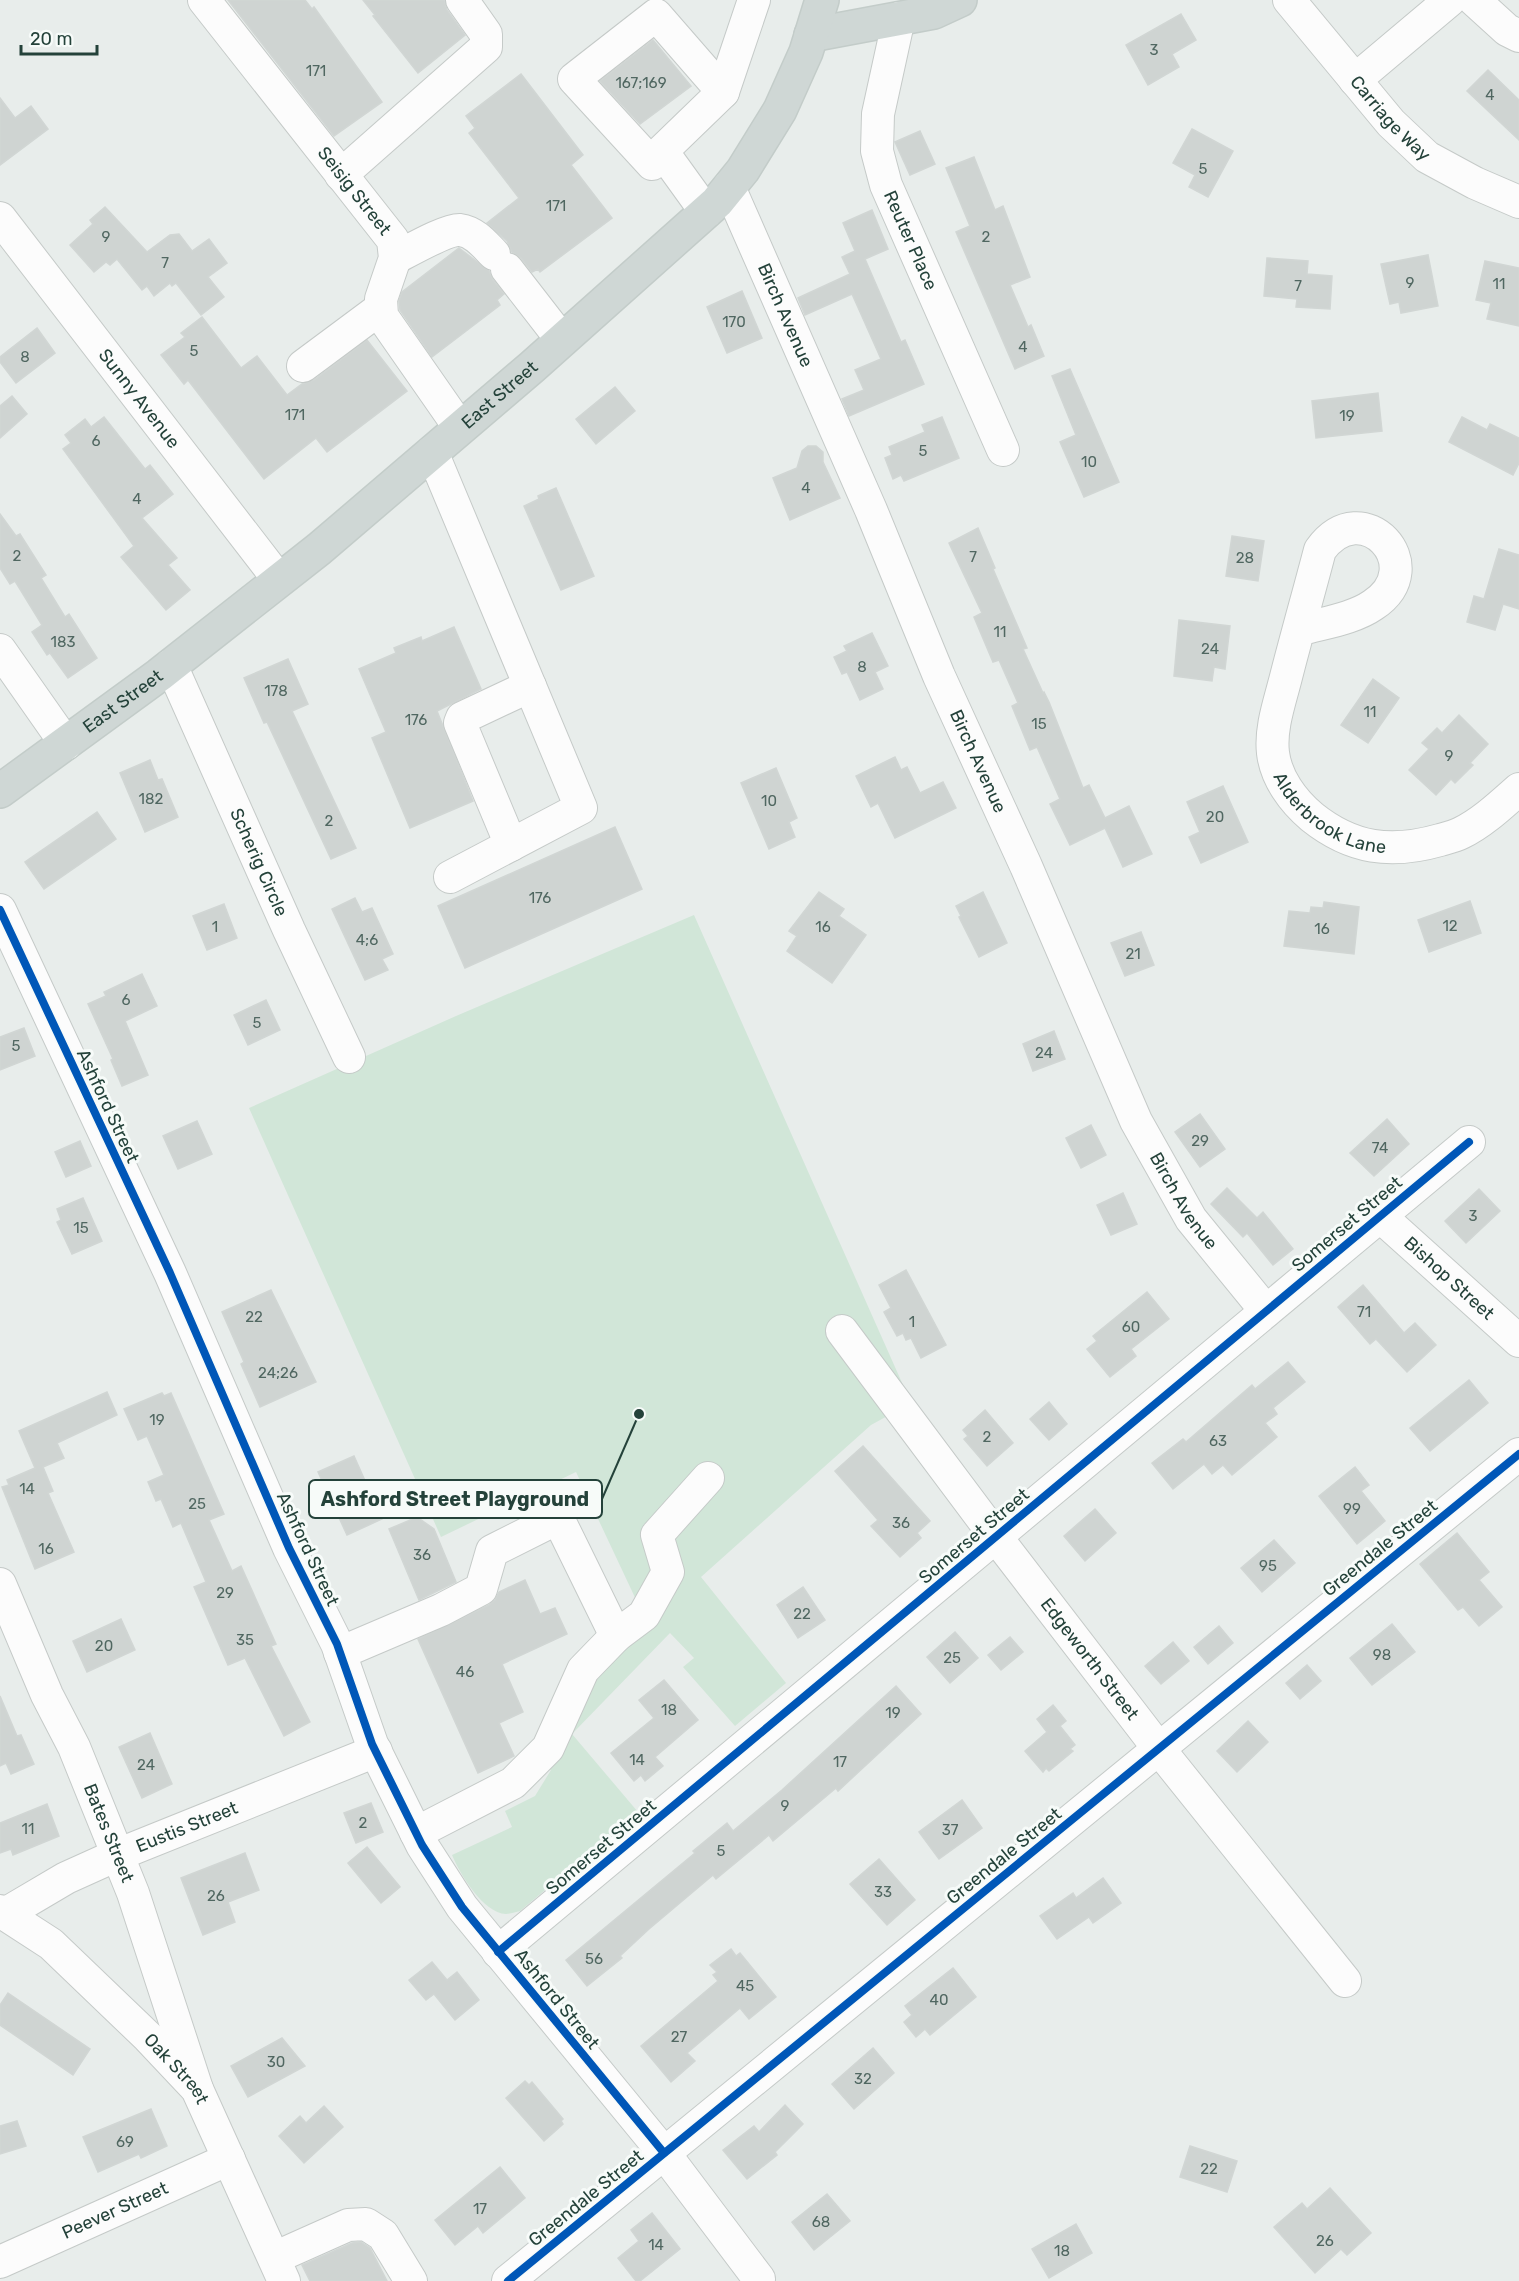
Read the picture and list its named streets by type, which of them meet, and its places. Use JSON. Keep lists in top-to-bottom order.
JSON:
{
  "streets": {
    "main road": ["East Street"],
    "street": [
      "Carriage Way",
      "Seisig Street",
      "Reuter Place",
      "Birch Avenue",
      "Sunny Avenue",
      "Alderbrook Lane",
      "Scherig Circle",
      "Ashford Street",
      "Somerset Street",
      "Bishop Street",
      "Greendale Street",
      "Edgeworth Street",
      "Eustis Street",
      "Bates Street",
      "Oak Street",
      "Peever Street"
    ]
  },
  "crossings": [
    ["Birch Avenue", "East Street"],
    ["Birch Avenue", "Somerset Street"],
    ["East Street", "Sunny Avenue"],
    ["East Street", "Scherig Circle"],
    ["Ashford Street", "Somerset Street"],
    ["Ashford Street", "Greendale Street"],
    ["Ashford Street", "Eustis Street"],
    ["Somerset Street", "Bishop Street"],
    ["Somerset Street", "Edgeworth Street"],
    ["Greendale Street", "Edgeworth Street"],
    ["Eustis Street", "Bates Street"],
    ["Eustis Street", "Oak Street"],
    ["Bates Street", "Oak Street"],
    ["Oak Street", "Peever Street"]
  ],
  "places": ["Ashford Street Playground"],
  "house_numbers": [
    "3",
    "171",
    "167;169",
    "4",
    "5",
    "171",
    "9",
    "2",
    "7",
    "9",
    "11",
    "7",
    "170",
    "4",
    "5",
    "8",
    "171",
    "19",
    "6",
    "5",
    "10",
    "4",
    "4",
    "2",
    "7",
    "28",
    "11",
    "183",
    "24",
    "8",
    "178",
    "11",
    "176",
    "15",
    "9",
    "182",
    "10",
    "20",
    "2",
    "176",
    "12",
    "1",
    "16",
    "16",
    "4;6",
    "21",
    "6",
    "5",
    "5",
    "24",
    "29",
    "74",
    "3",
    "15",
    "71",
    "22",
    "1",
    "60",
    "24;26",
    "19",
    "2",
    "63",
    "14",
    "25",
    "99",
    "36",
    "16",
    "36",
    "95",
    "29",
    "22",
    "35",
    "20",
    "98",
    "25",
    "46",
    "18",
    "19",
    "14",
    "17",
    "24",
    "9",
    "2",
    "11",
    "37",
    "5",
    "33",
    "26",
    "56",
    "45",
    "40",
    "27",
    "30",
    "32",
    "69",
    "22",
    "17",
    "68",
    "26",
    "14",
    "18"
  ],
  "scale_bar": "20 m"
}
